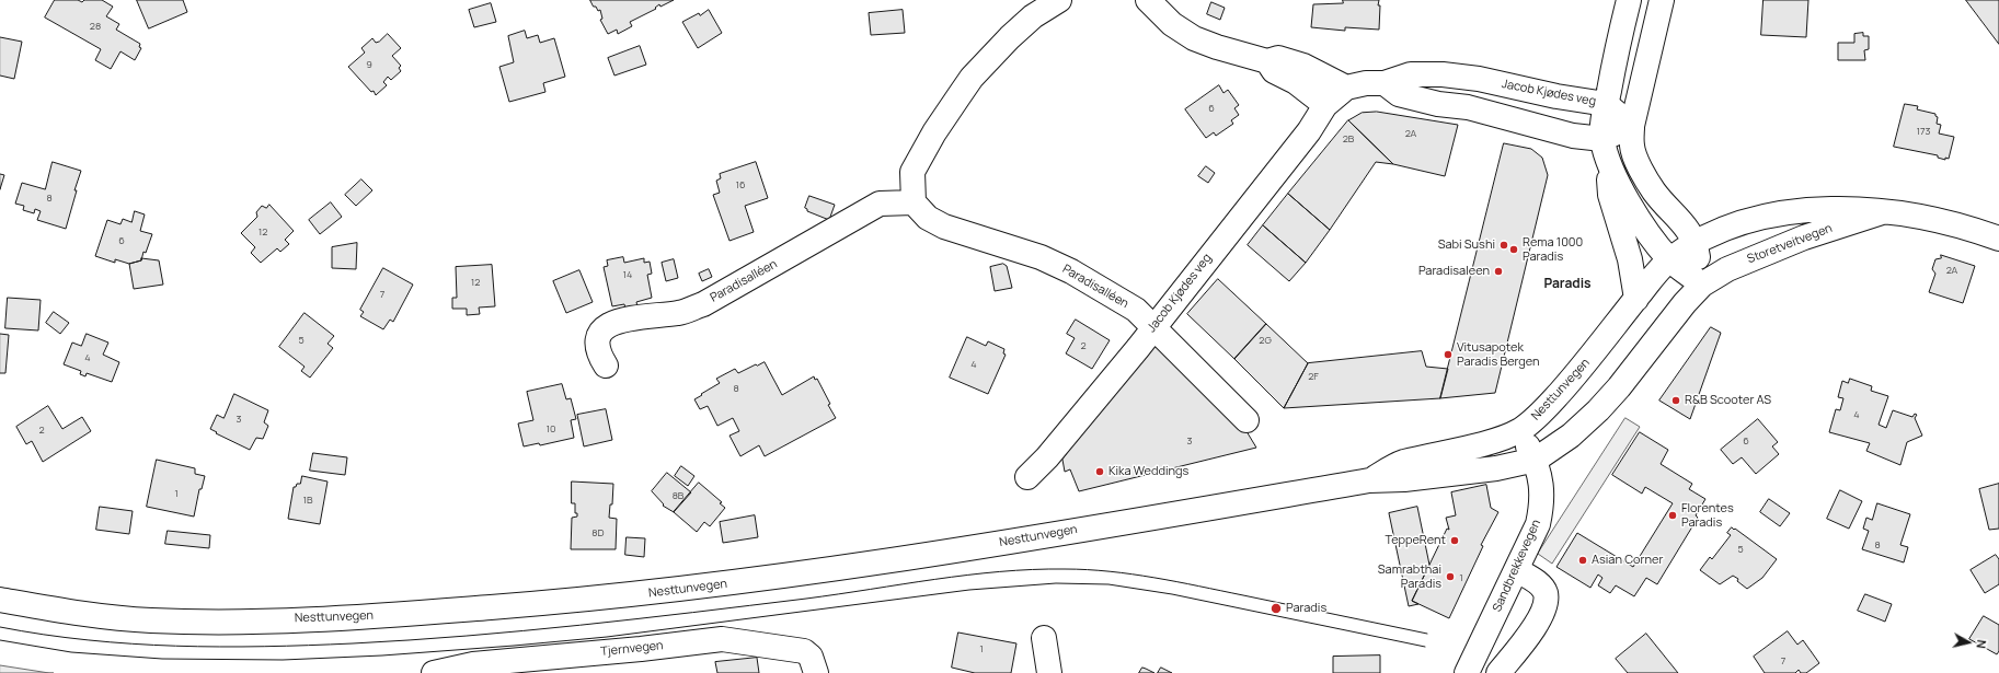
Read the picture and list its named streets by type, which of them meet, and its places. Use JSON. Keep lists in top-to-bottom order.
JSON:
{
  "streets": {
    "main road": [
      "Jacob Kjødes veg",
      "Storetveitvegen",
      "Paradisalléen",
      "Nesttunvegen",
      "Sandbrekkevegen",
      "Tjernvegen"
    ]
  },
  "crossings": [
    ["Jacob Kjødes veg", "Paradisalléen"],
    ["Storetveitvegen", "Nesttunvegen"],
    ["Nesttunvegen", "Sandbrekkevegen"]
  ],
  "districts": ["Paradis"],
  "places": [
    "Sabi Sushi",
    "Rema 1000 Paradis",
    "Paradisaleen",
    "Vitusapotek Paradis Bergen",
    "R&B Scooter AS",
    "Kika Weddings",
    "Florentes Paradis",
    "TeppeRent",
    "Asian Corner",
    "Samrabthai Paradis",
    "Paradis"
  ],
  "house_numbers": [
    "28",
    "9",
    "6",
    "173",
    "2A",
    "2B",
    "16",
    "8",
    "12",
    "6",
    "2A",
    "14",
    "12",
    "7",
    "5",
    "2G",
    "2",
    "4",
    "4",
    "2F",
    "8",
    "4",
    "3",
    "10",
    "2",
    "3",
    "6",
    "1",
    "8B",
    "1B",
    "8D",
    "8",
    "5",
    "1",
    "1",
    "7"
  ],
  "north": "right"
}
